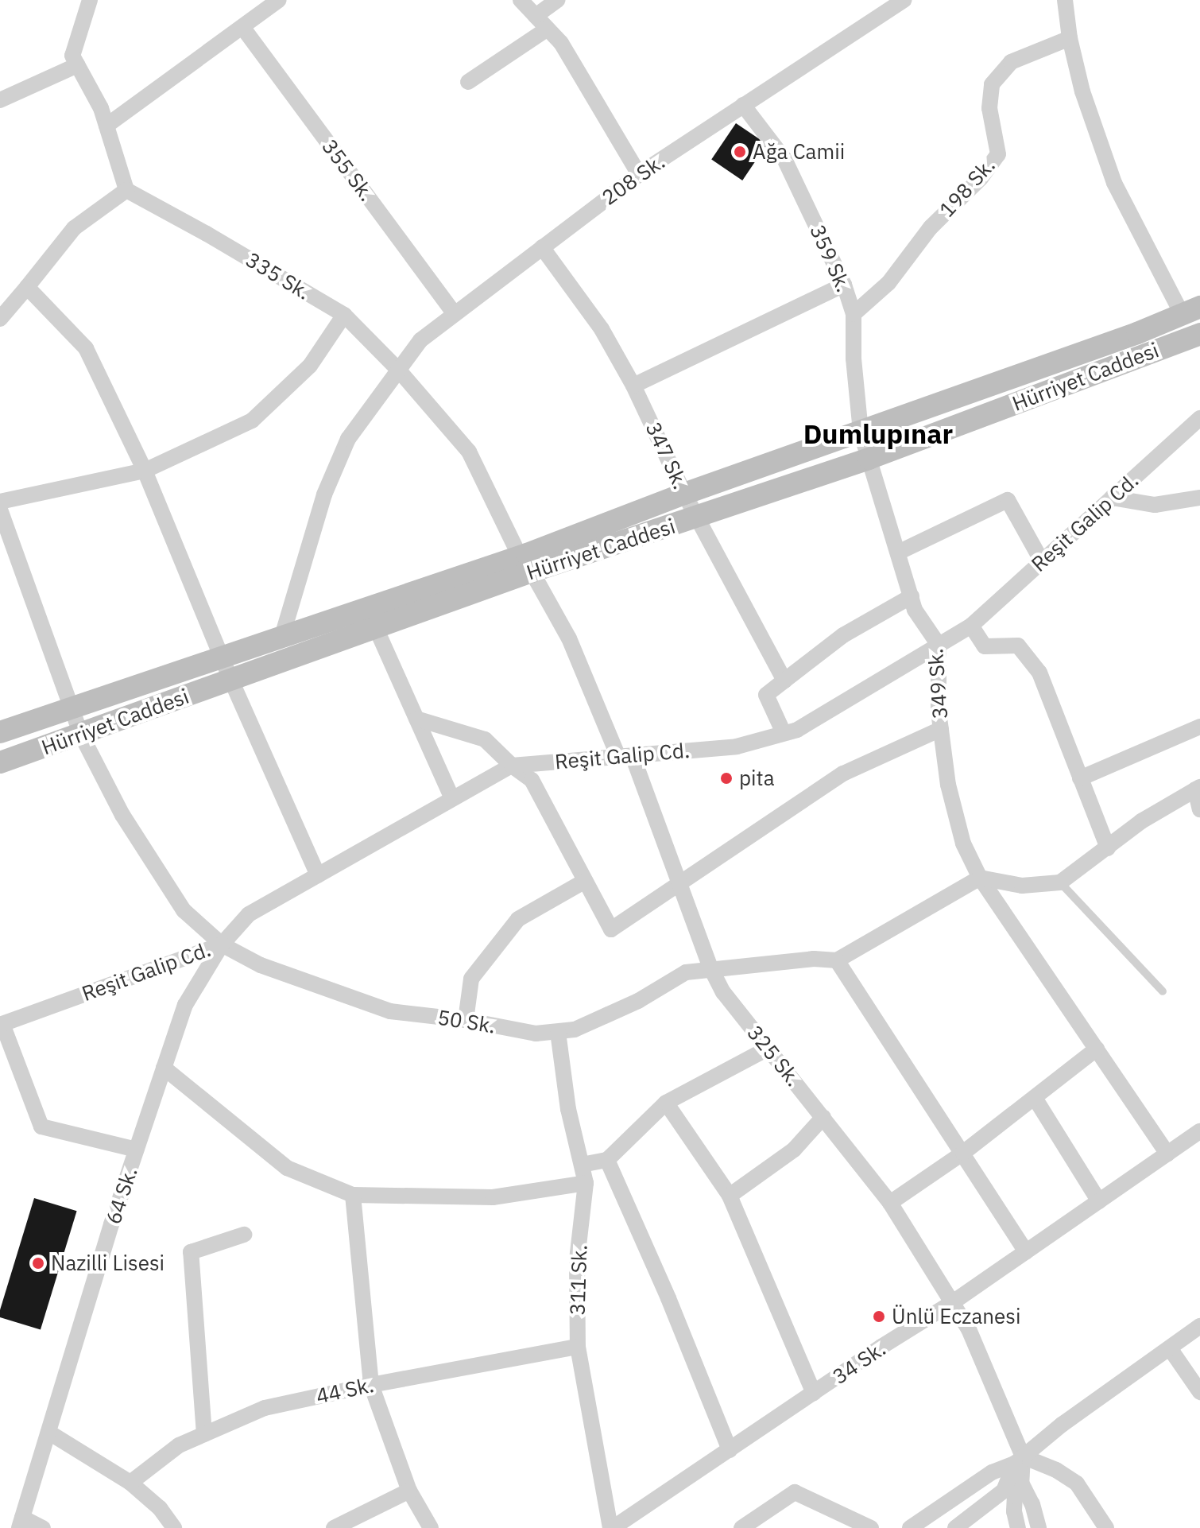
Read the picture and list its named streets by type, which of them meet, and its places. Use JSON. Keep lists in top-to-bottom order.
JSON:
{
  "streets": {
    "main road": ["Hürriyet Caddesi"],
    "street": [
      "355 Sk.",
      "208 Sk.",
      "198 Sk.",
      "359 Sk.",
      "335 Sk.",
      "347 Sk.",
      "Reşit Galip Cd.",
      "349 Sk.",
      "50 Sk.",
      "325 Sk.",
      "64 Sk.",
      "311 Sk.",
      "34 Sk.",
      "44 Sk."
    ]
  },
  "crossings": [
    ["355 Sk.", "208 Sk."],
    ["208 Sk.", "359 Sk."],
    ["208 Sk.", "335 Sk."],
    ["208 Sk.", "Hürriyet Caddesi"],
    ["208 Sk.", "347 Sk."],
    ["198 Sk.", "359 Sk."],
    ["359 Sk.", "Hürriyet Caddesi"],
    ["359 Sk.", "349 Sk."],
    ["335 Sk.", "Hürriyet Caddesi"],
    ["335 Sk.", "325 Sk."],
    ["Hürriyet Caddesi", "347 Sk."],
    ["Hürriyet Caddesi", "349 Sk."],
    ["Hürriyet Caddesi", "50 Sk."],
    ["Hürriyet Caddesi", "325 Sk."],
    ["Reşit Galip Cd.", "349 Sk."],
    ["Reşit Galip Cd.", "50 Sk."],
    ["Reşit Galip Cd.", "325 Sk."],
    ["Reşit Galip Cd.", "64 Sk."],
    ["349 Sk.", "34 Sk."],
    ["50 Sk.", "325 Sk."],
    ["50 Sk.", "64 Sk."],
    ["50 Sk.", "311 Sk."],
    ["325 Sk.", "34 Sk."],
    ["311 Sk.", "34 Sk."],
    ["311 Sk.", "44 Sk."]
  ],
  "districts": ["Dumlupınar"],
  "places": [
    "Ağa Camii",
    "pita",
    "Nazilli Lisesi",
    "Ünlü Eczanesi"
  ]
}
